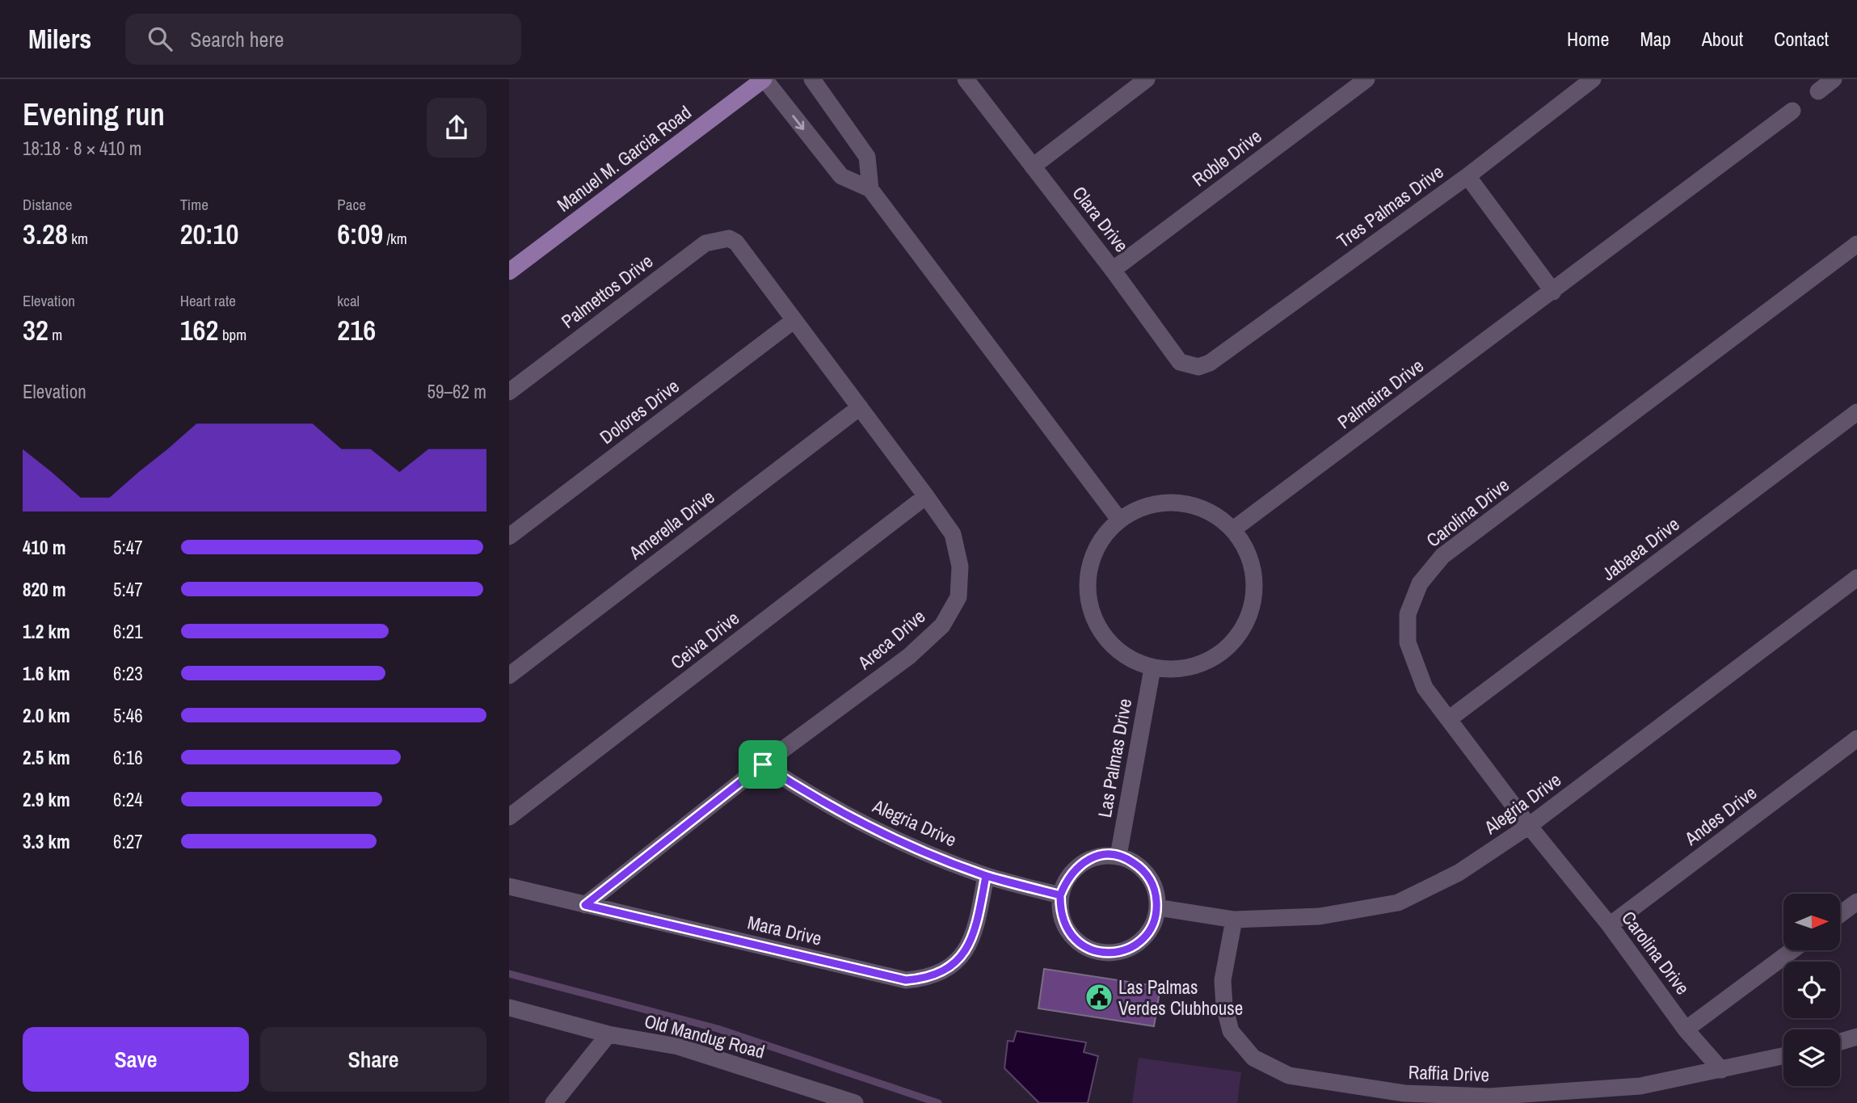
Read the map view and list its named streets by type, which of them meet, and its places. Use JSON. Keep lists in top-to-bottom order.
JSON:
{
  "streets": {
    "main road": ["Manuel M. Garcia Road"],
    "street": [
      "Roble Drive",
      "Tres Palmas Drive",
      "Clara Drive",
      "Palmettos Drive",
      "Palmeira Drive",
      "Dolores Drive",
      "Carolina Drive",
      "Amerella Drive",
      "Jabaea Drive",
      "Areca Drive",
      "Ceiva Drive",
      "Las Palmas Drive",
      "Alegria Drive",
      "Andes Drive",
      "Mara Drive",
      "Old Mandug Road",
      "Raffia Drive"
    ]
  },
  "crossings": [
    ["Roble Drive", "Clara Drive"],
    ["Tres Palmas Drive", "Clara Drive"],
    ["Palmettos Drive", "Areca Drive"],
    ["Palmeira Drive", "Las Palmas Drive"],
    ["Dolores Drive", "Areca Drive"],
    ["Carolina Drive", "Jabaea Drive"],
    ["Carolina Drive", "Alegria Drive"],
    ["Carolina Drive", "Andes Drive"],
    ["Carolina Drive", "Raffia Drive"],
    ["Amerella Drive", "Areca Drive"],
    ["Areca Drive", "Ceiva Drive"],
    ["Areca Drive", "Alegria Drive"],
    ["Areca Drive", "Mara Drive"],
    ["Las Palmas Drive", "Alegria Drive"],
    ["Alegria Drive", "Mara Drive"],
    ["Alegria Drive", "Raffia Drive"]
  ],
  "places": {
    "public building": ["Las Palmas Verdes Clubhouse"]
  },
  "north": "right",
  "page": {
    "header": "Milers",
    "search": "Search here",
    "nav": [
      "Home",
      "Map",
      "About",
      "Contact"
    ],
    "heading": ["Evening run", "18:18 · 8 × 410 m"],
    "stats": [
      ["Distance", "3.28 km"],
      ["Time", "20:10"],
      ["Pace", "6:09 /km"],
      ["Elevation", "32 m"],
      ["Heart rate", "162 bpm"],
      ["kcal", "216"]
    ],
    "chart": ["Elevation", "59–62 m"],
    "list": [
      {
        "name": "410 m",
        "note": "5:47"
      },
      {
        "name": "820 m",
        "note": "5:47"
      },
      {
        "name": "1.2 km",
        "note": "6:21"
      },
      {
        "name": "1.6 km",
        "note": "6:23"
      },
      {
        "name": "2.0 km",
        "note": "5:46"
      },
      {
        "name": "2.5 km",
        "note": "6:16"
      },
      {
        "name": "2.9 km",
        "note": "6:24"
      },
      {
        "name": "3.3 km",
        "note": "6:27"
      }
    ],
    "buttons": ["Save", "Share"]
  }
}
